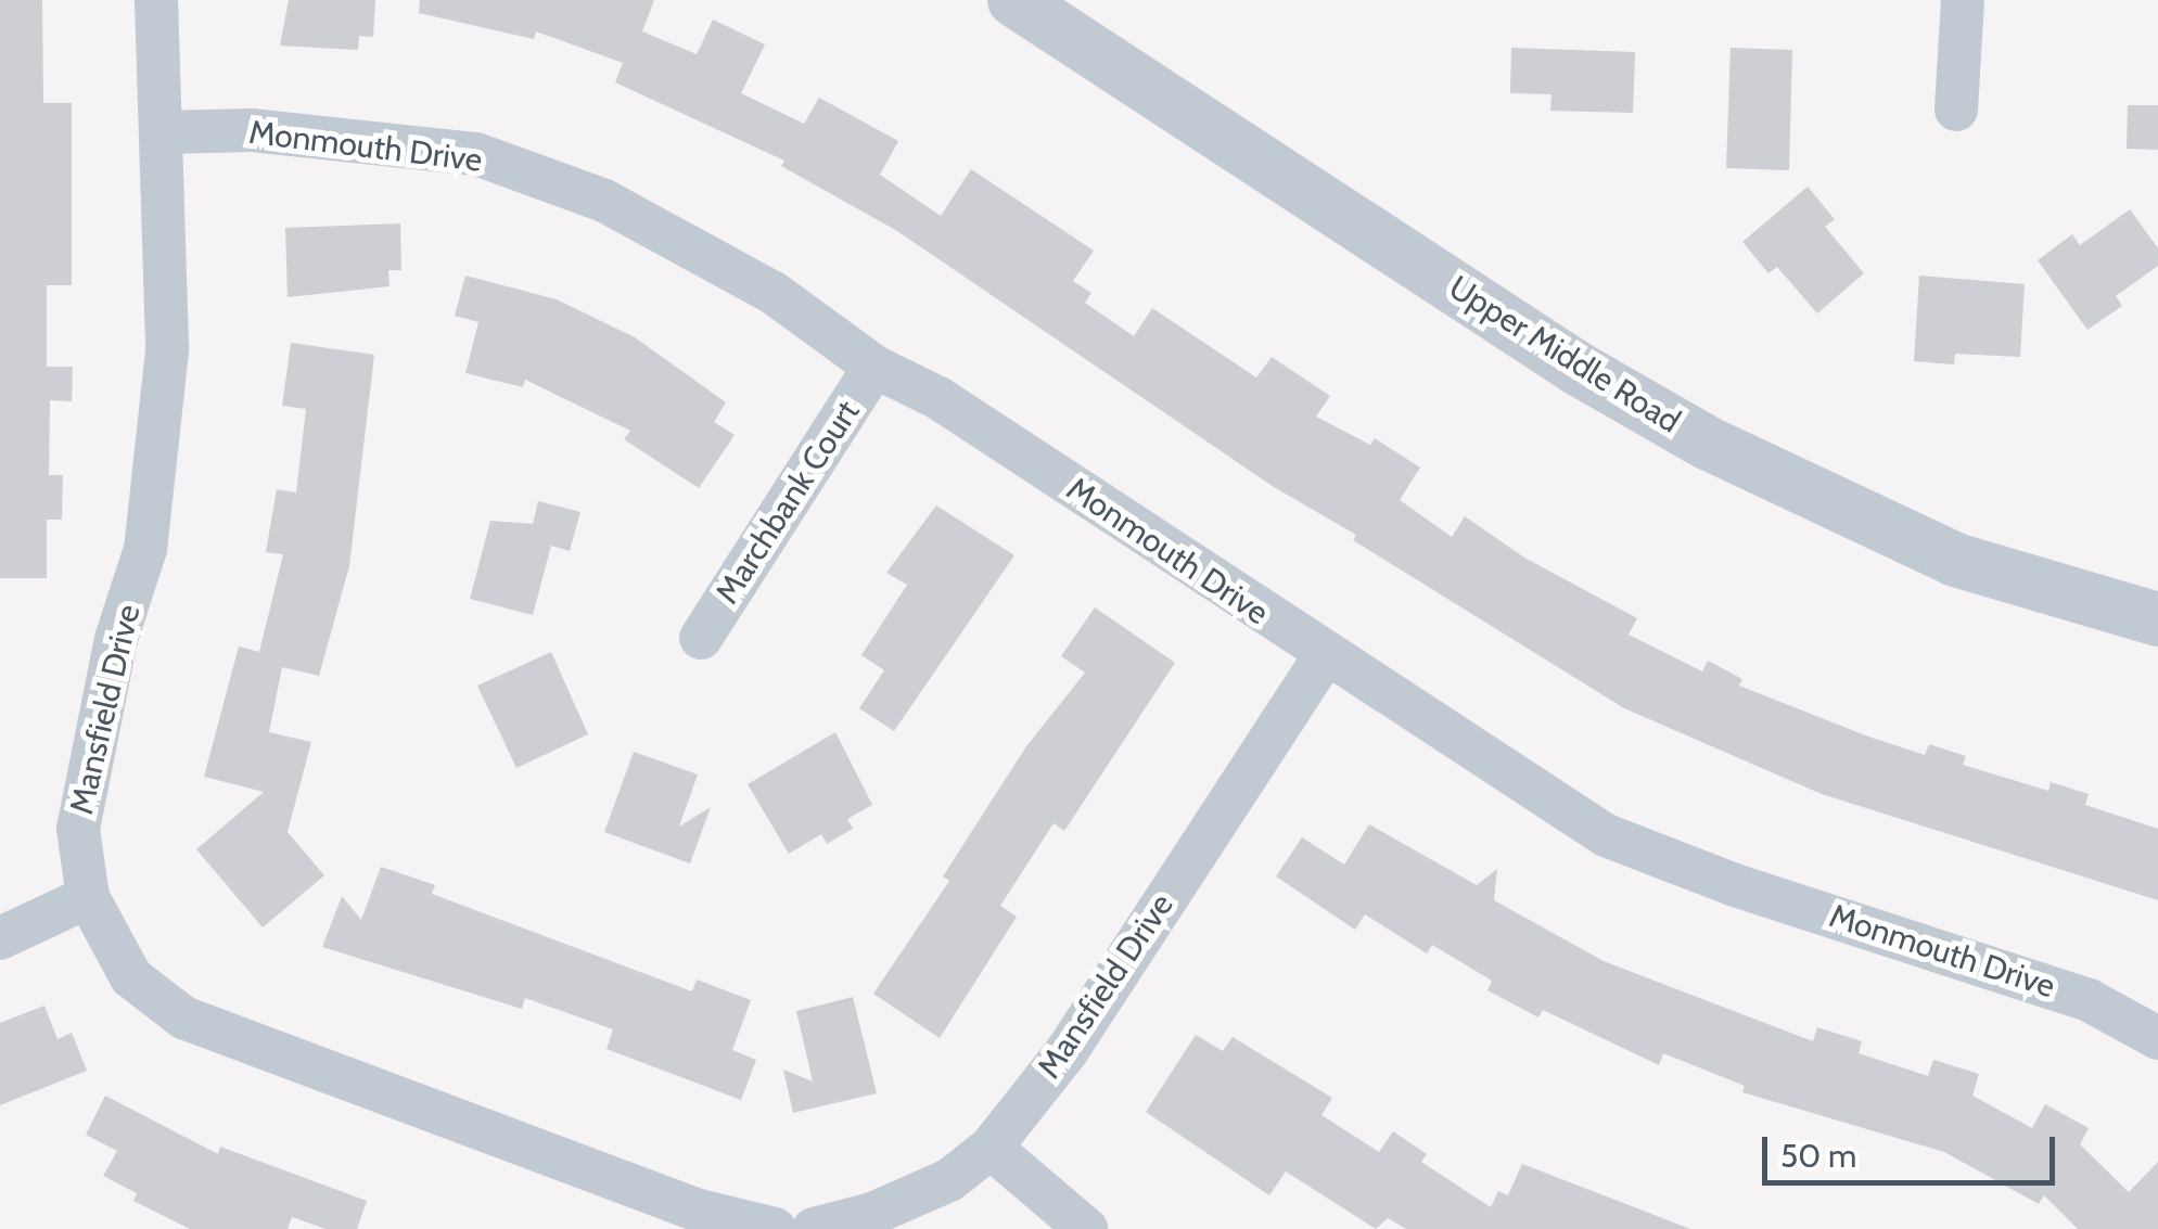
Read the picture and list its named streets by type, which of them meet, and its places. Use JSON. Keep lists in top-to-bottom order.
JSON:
{
  "streets": {
    "street": [
      "Monmouth Drive",
      "Upper Middle Road",
      "Marchbank Court",
      "Mansfield Drive"
    ]
  },
  "crossings": [
    ["Monmouth Drive", "Marchbank Court"],
    ["Monmouth Drive", "Mansfield Drive"]
  ],
  "scale_bar": "50 m"
}
